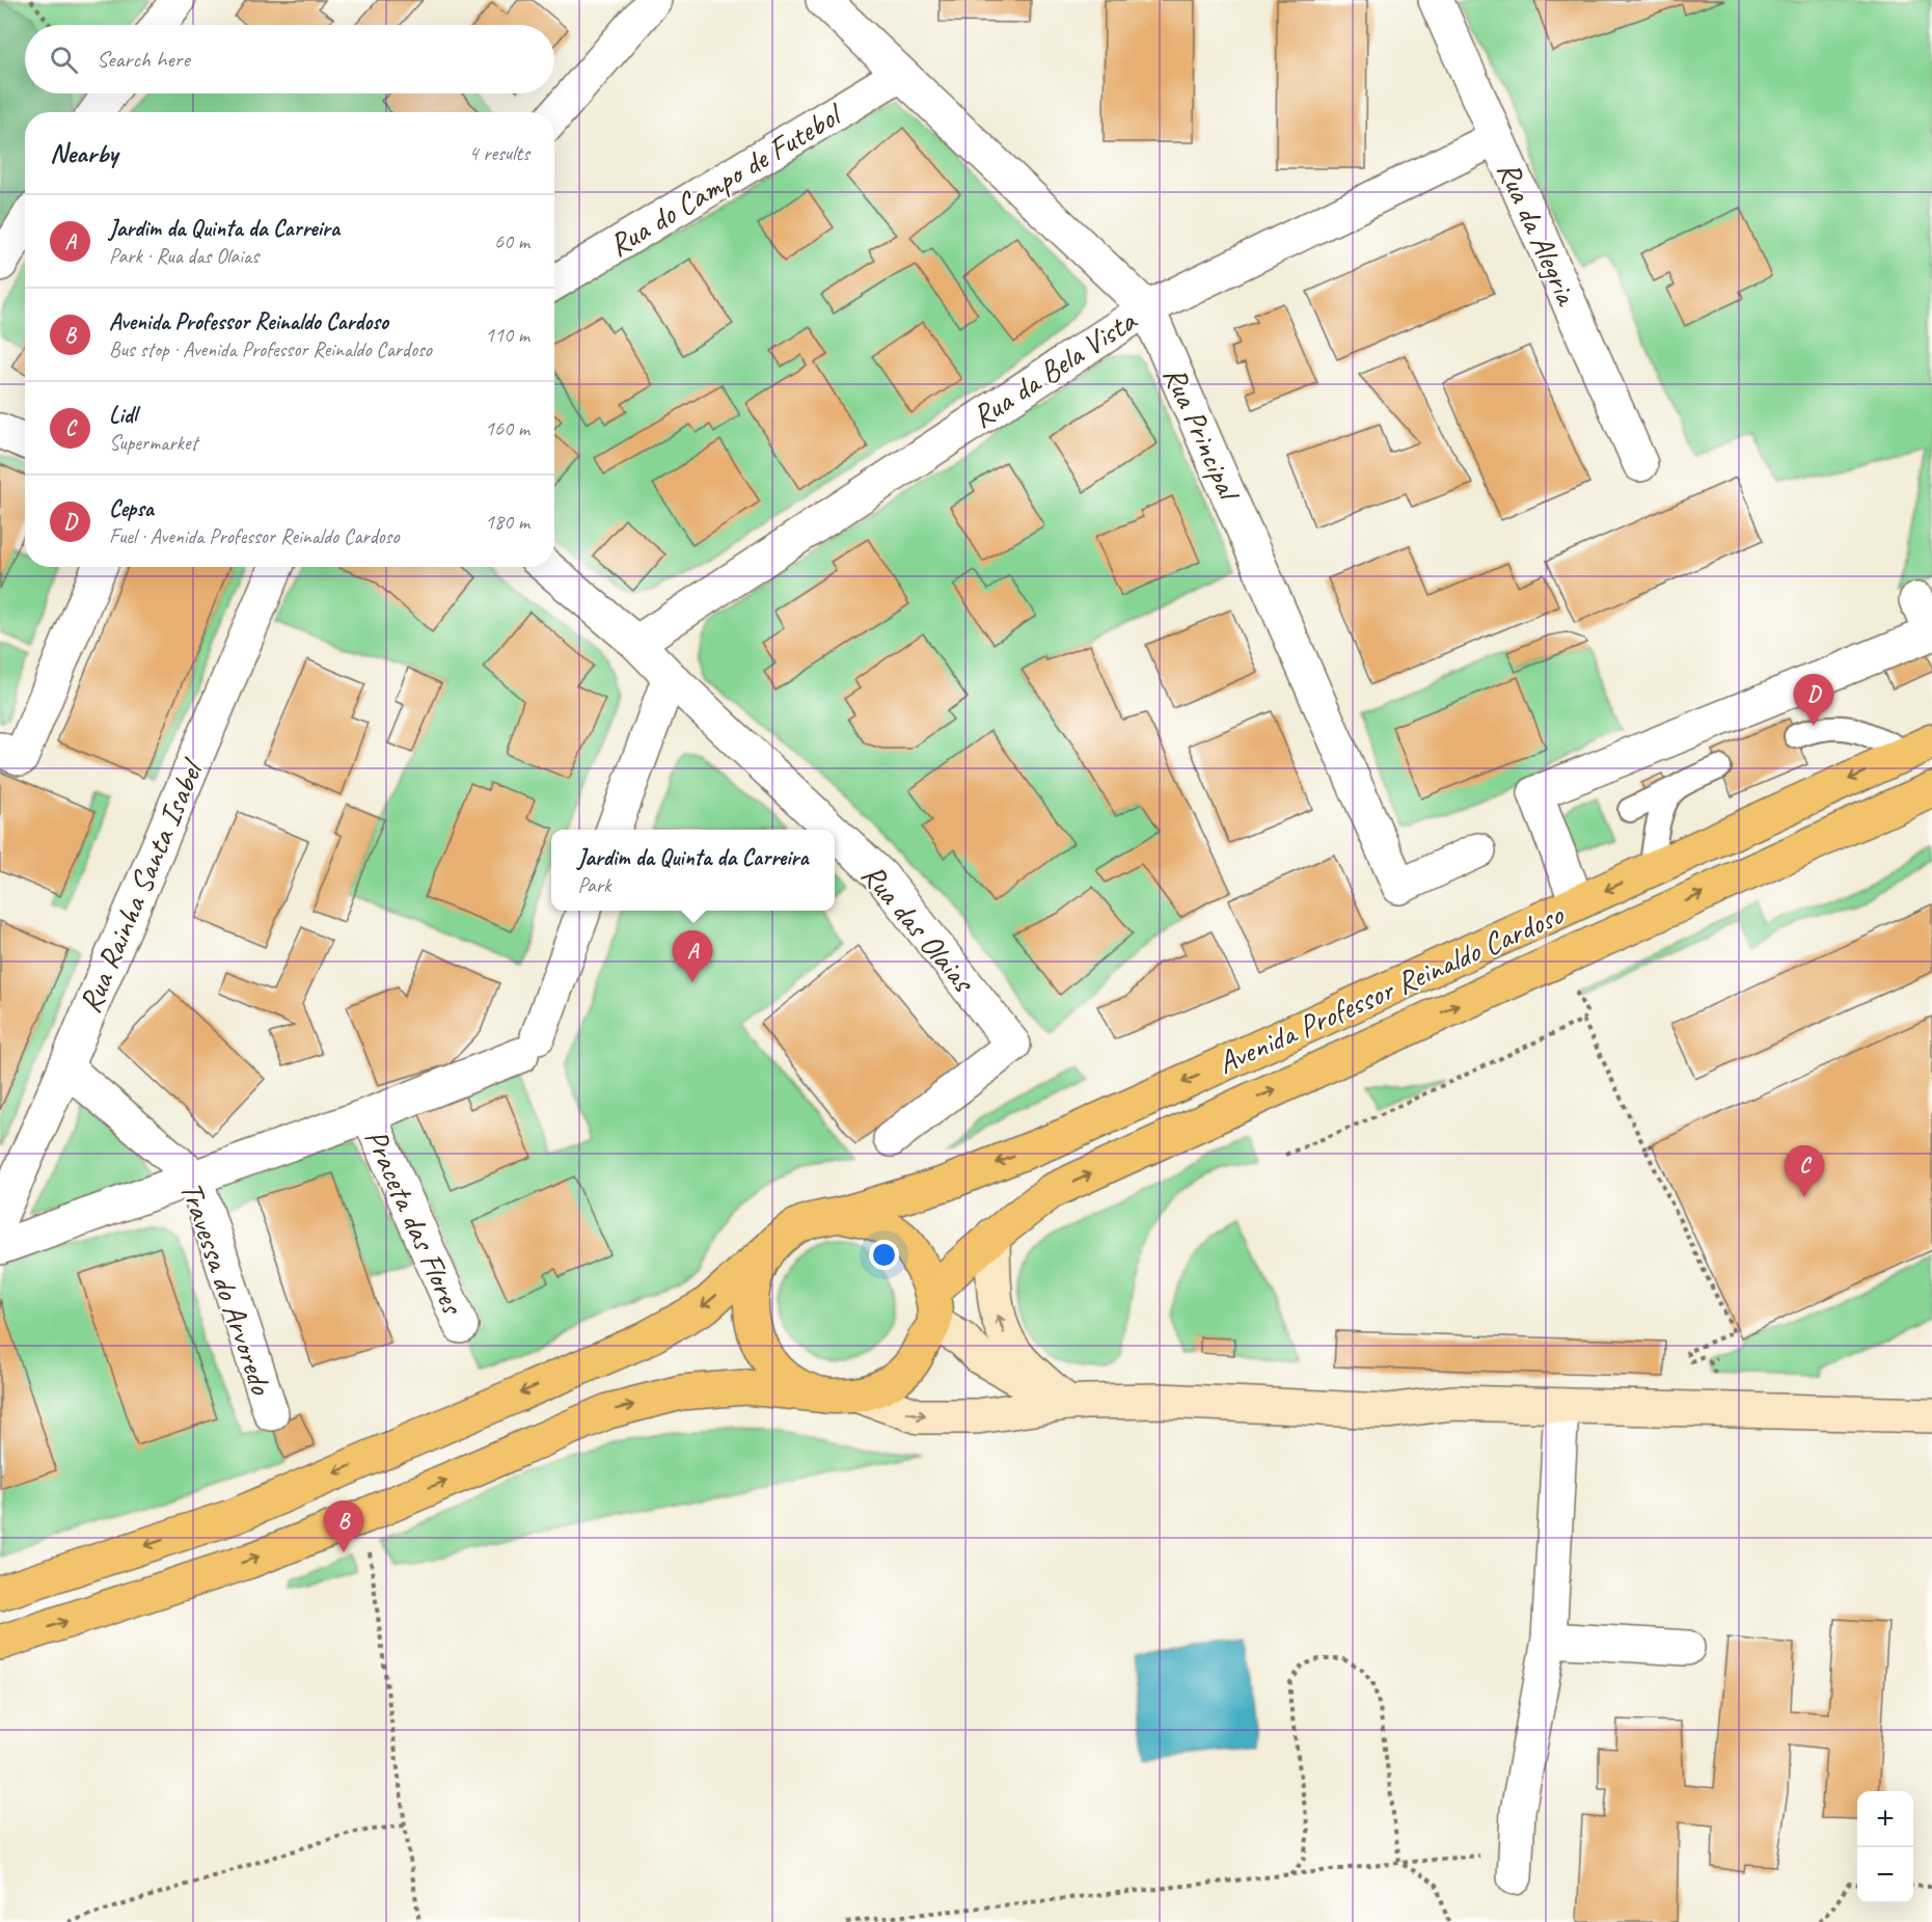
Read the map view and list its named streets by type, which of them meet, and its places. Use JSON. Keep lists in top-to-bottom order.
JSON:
{
  "streets": {
    "main road": ["Avenida Professor Reinaldo Cardoso"],
    "street": [
      "Rua do Campo de Futebol",
      "Rua da Alegria",
      "Rua da Bela Vista",
      "Rua Principal",
      "Rua Rainha Santa Isabel",
      "Rua das Olaias",
      "Praceta das Flores",
      "Travessa do Arvoredo"
    ]
  },
  "crossings": [
    ["Rua do Campo de Futebol", "Rua Principal"],
    ["Rua da Alegria", "Rua da Bela Vista"],
    ["Rua da Bela Vista", "Rua Principal"],
    ["Rua da Bela Vista", "Rua das Olaias"],
    ["Rua Rainha Santa Isabel", "Travessa do Arvoredo"]
  ],
  "page": {
    "search": "Search here",
    "heading": ["Nearby", "4 results"],
    "list": [
      {
        "mark": "A",
        "name": "Jardim da Quinta da Carreira",
        "note": "Park · Rua das Olaias",
        "value": "60 m"
      },
      {
        "mark": "B",
        "name": "Avenida Professor Reinaldo Cardoso",
        "note": "Bus stop · Avenida Professor Reinaldo Cardoso",
        "value": "110 m"
      },
      {
        "mark": "C",
        "name": "Lidl",
        "note": "Supermarket",
        "value": "160 m"
      },
      {
        "mark": "D",
        "name": "Cepsa",
        "note": "Fuel · Avenida Professor Reinaldo Cardoso",
        "value": "180 m"
      }
    ],
    "pins": [
      "D",
      "A",
      "C",
      "B"
    ],
    "popup": ["Jardim da Quinta da Carreira", "Park"],
    "map_buttons": ["+", "−"]
  }
}
